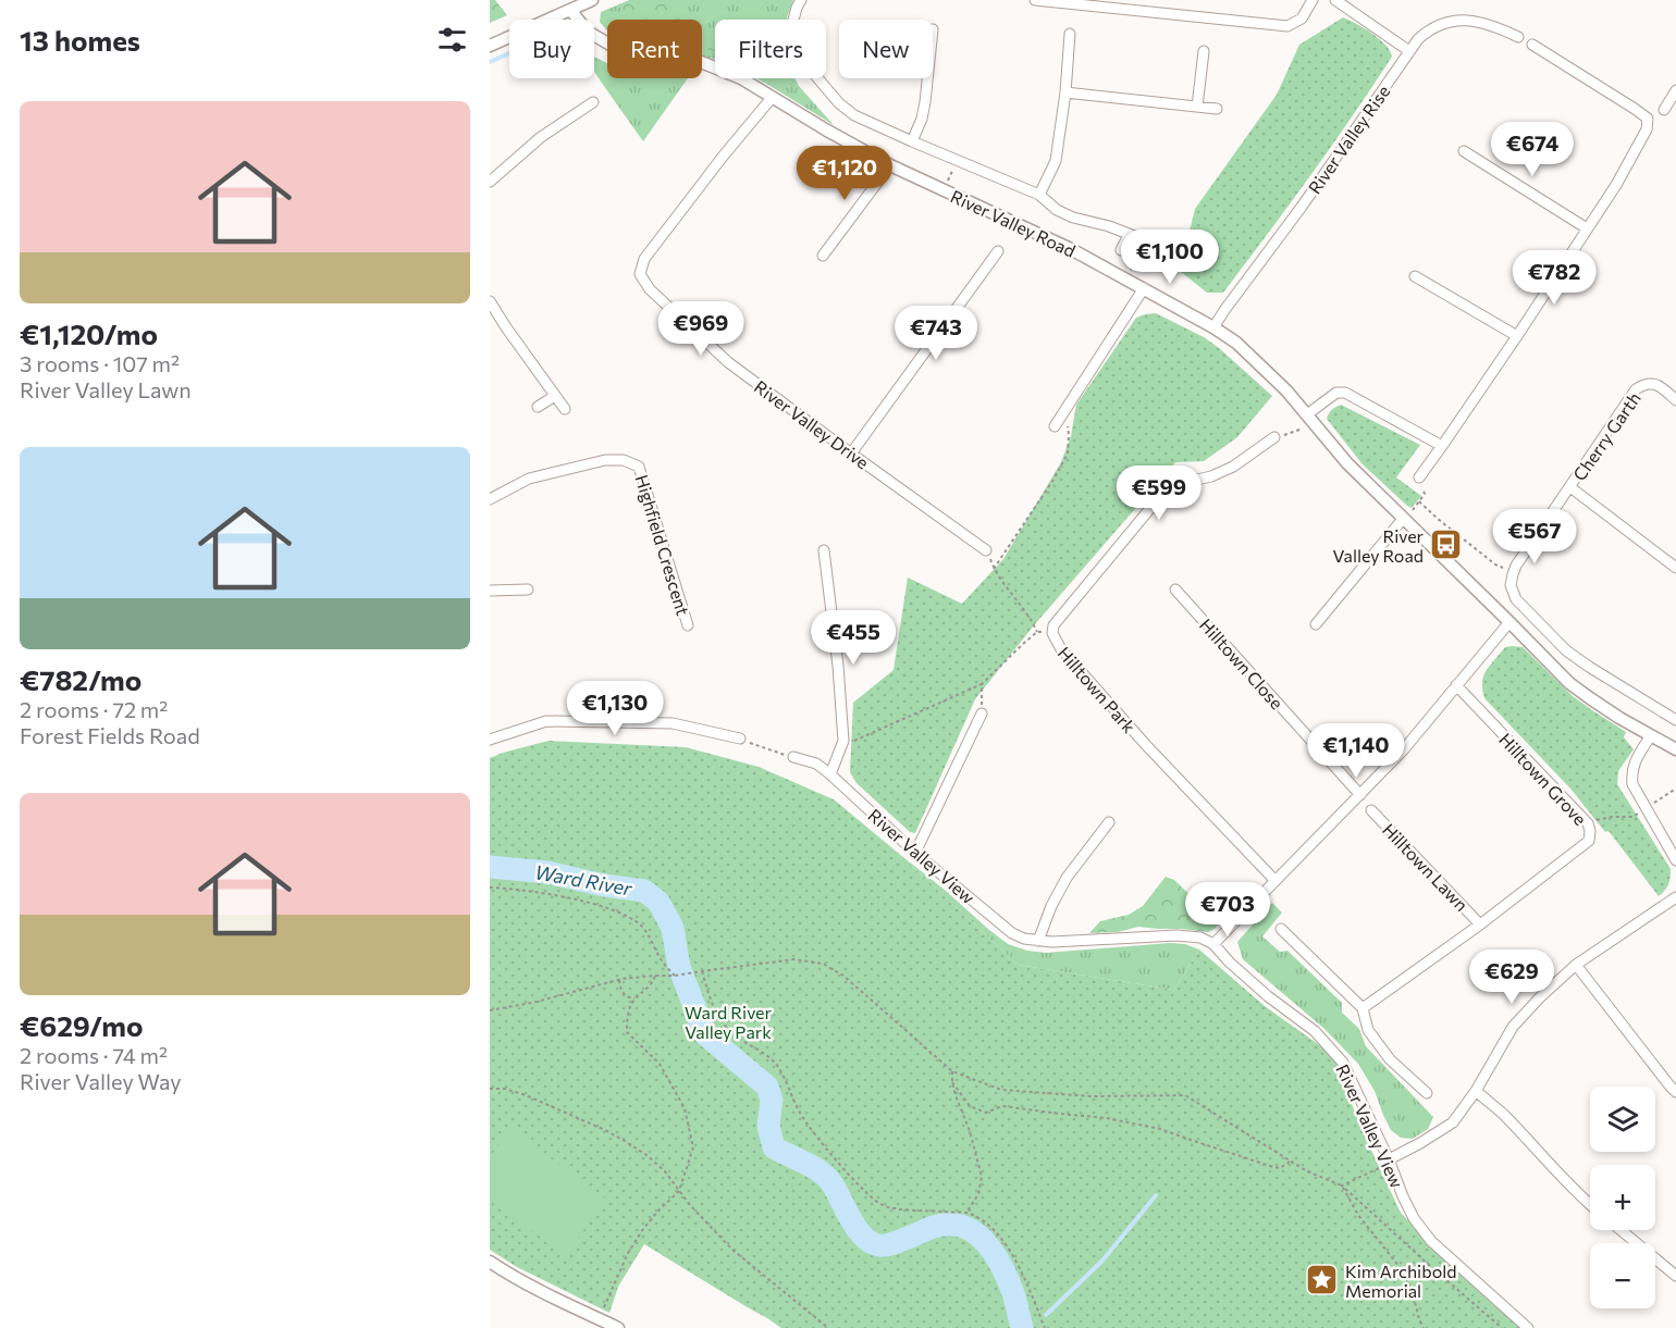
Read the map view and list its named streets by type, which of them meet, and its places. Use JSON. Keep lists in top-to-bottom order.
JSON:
{
  "streets": {
    "street": [
      "River Valley Rise",
      "River Valley Road",
      "River Valley Drive",
      "Cherry Garth",
      "Highfield Crescent",
      "Hilltown Close",
      "Hilltown Park",
      "Hilltown Grove",
      "River Valley View",
      "Hilltown Lawn"
    ]
  },
  "crossings": [
    ["River Valley Rise", "River Valley Road"],
    ["River Valley Road", "River Valley Drive"],
    ["Hilltown Grove", "Hilltown Lawn"]
  ],
  "water": ["Ward River"],
  "parks": ["Ward River Valley Park"],
  "places": {
    "bus stop": ["River Valley Road"],
    "place": ["Kim Archibold Memorial"]
  },
  "page": {
    "heading": "13 homes",
    "chip": [
      "Buy",
      "Rent",
      "Filters",
      "New"
    ],
    "list": [
      {
        "name": "€1,120/mo",
        "note": "3 rooms · 107 m² · River Valley Lawn"
      },
      {
        "name": "€782/mo",
        "note": "2 rooms · 72 m² · Forest Fields Road"
      },
      {
        "name": "€629/mo",
        "note": "2 rooms · 74 m² · River Valley Way"
      }
    ],
    "price": [
      "€674",
      "€1,120",
      "€1,100",
      "€782",
      "€969",
      "€743",
      "€599",
      "€567",
      "€455",
      "€1,130",
      "€1,140",
      "€703",
      "€629"
    ],
    "map_buttons": ["+", "−"]
  }
}
